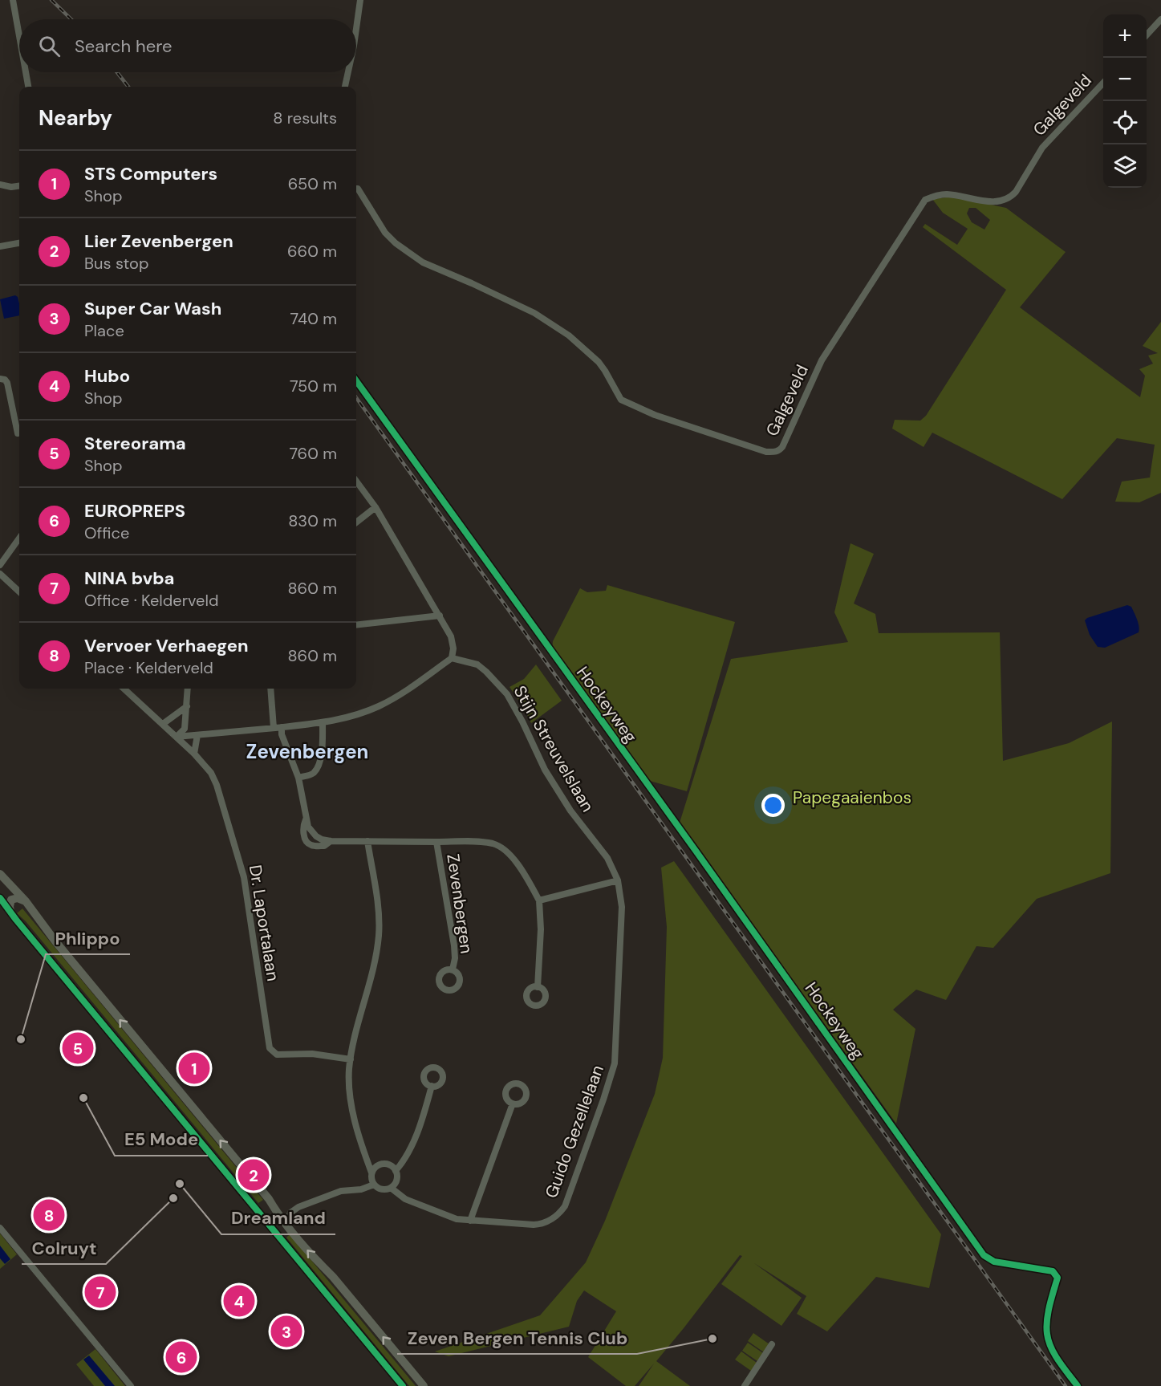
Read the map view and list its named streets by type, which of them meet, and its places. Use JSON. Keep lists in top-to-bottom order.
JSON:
{
  "streets": {
    "street": [
      "Galgeveld",
      "Hockeyweg",
      "Stijn Streuvelslaan",
      "Zevenbergen",
      "Dr. Laportalaan",
      "Guido Gezellelaan"
    ]
  },
  "crossings": [
    ["Stijn Streuvelslaan", "Guido Gezellelaan"]
  ],
  "districts": ["Zevenbergen"],
  "parks": ["Papegaaienbos"],
  "places": [
    "Phlippo",
    "E5 Mode",
    "Dreamland",
    "Colruyt",
    "Zeven Bergen Tennis Club"
  ],
  "page": {
    "map_buttons": ["+", "−"],
    "search": "Search here",
    "heading": ["Nearby", "8 results"],
    "list": [
      {
        "mark": "1",
        "name": "STS Computers",
        "note": "Shop",
        "value": "650 m"
      },
      {
        "mark": "2",
        "name": "Lier Zevenbergen",
        "note": "Bus stop",
        "value": "660 m"
      },
      {
        "mark": "3",
        "name": "Super Car Wash",
        "note": "Place",
        "value": "740 m"
      },
      {
        "mark": "4",
        "name": "Hubo",
        "note": "Shop",
        "value": "750 m"
      },
      {
        "mark": "5",
        "name": "Stereorama",
        "note": "Shop",
        "value": "760 m"
      },
      {
        "mark": "6",
        "name": "EUROPREPS",
        "note": "Office",
        "value": "830 m"
      },
      {
        "mark": "7",
        "name": "NINA bvba",
        "note": "Office · Kelderveld",
        "value": "860 m"
      },
      {
        "mark": "8",
        "name": "Vervoer Verhaegen",
        "note": "Place · Kelderveld",
        "value": "860 m"
      }
    ],
    "pins": [
      "5",
      "1",
      "2",
      "8",
      "7",
      "4",
      "3",
      "6"
    ]
  }
}
